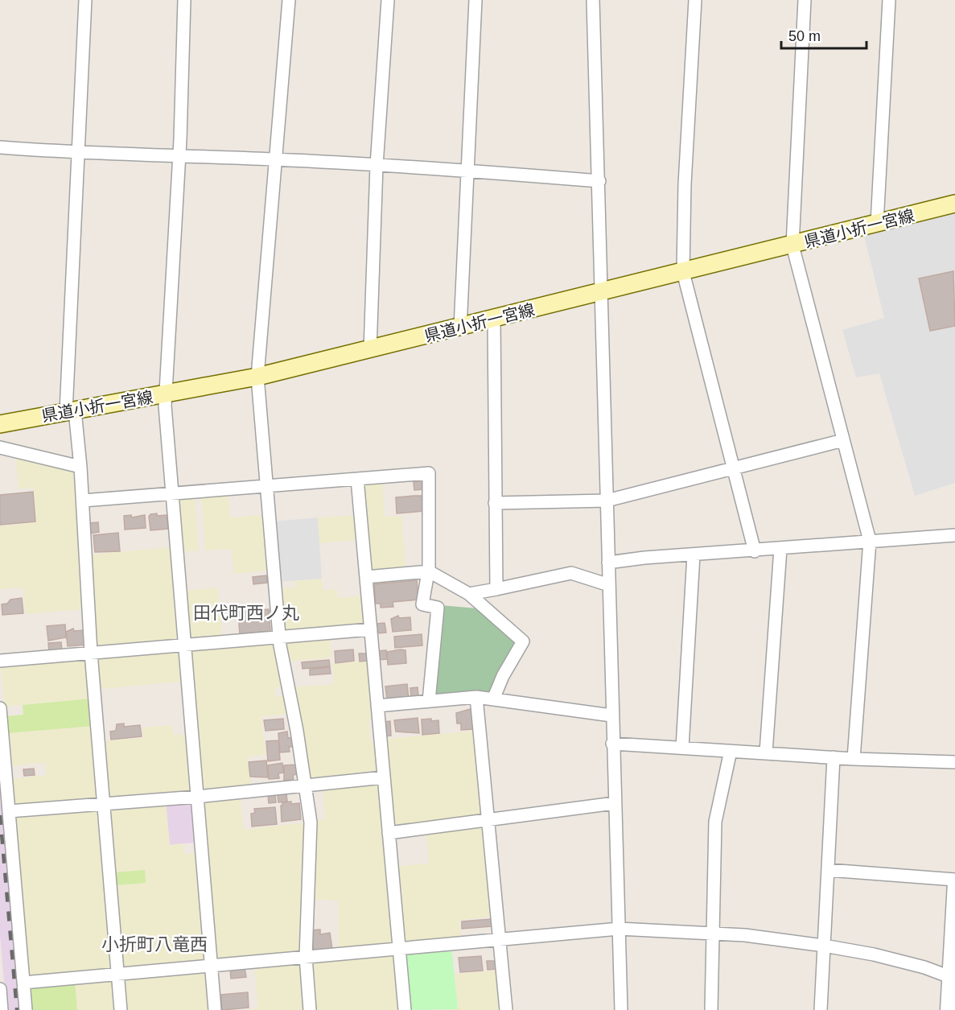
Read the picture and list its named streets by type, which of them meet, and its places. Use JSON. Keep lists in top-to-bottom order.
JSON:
{
  "streets": {
    "main road": ["県道小折一宮線"]
  },
  "districts": ["田代町西ノ丸", "小折町八竜西"],
  "scale_bar": "50 m"
}
